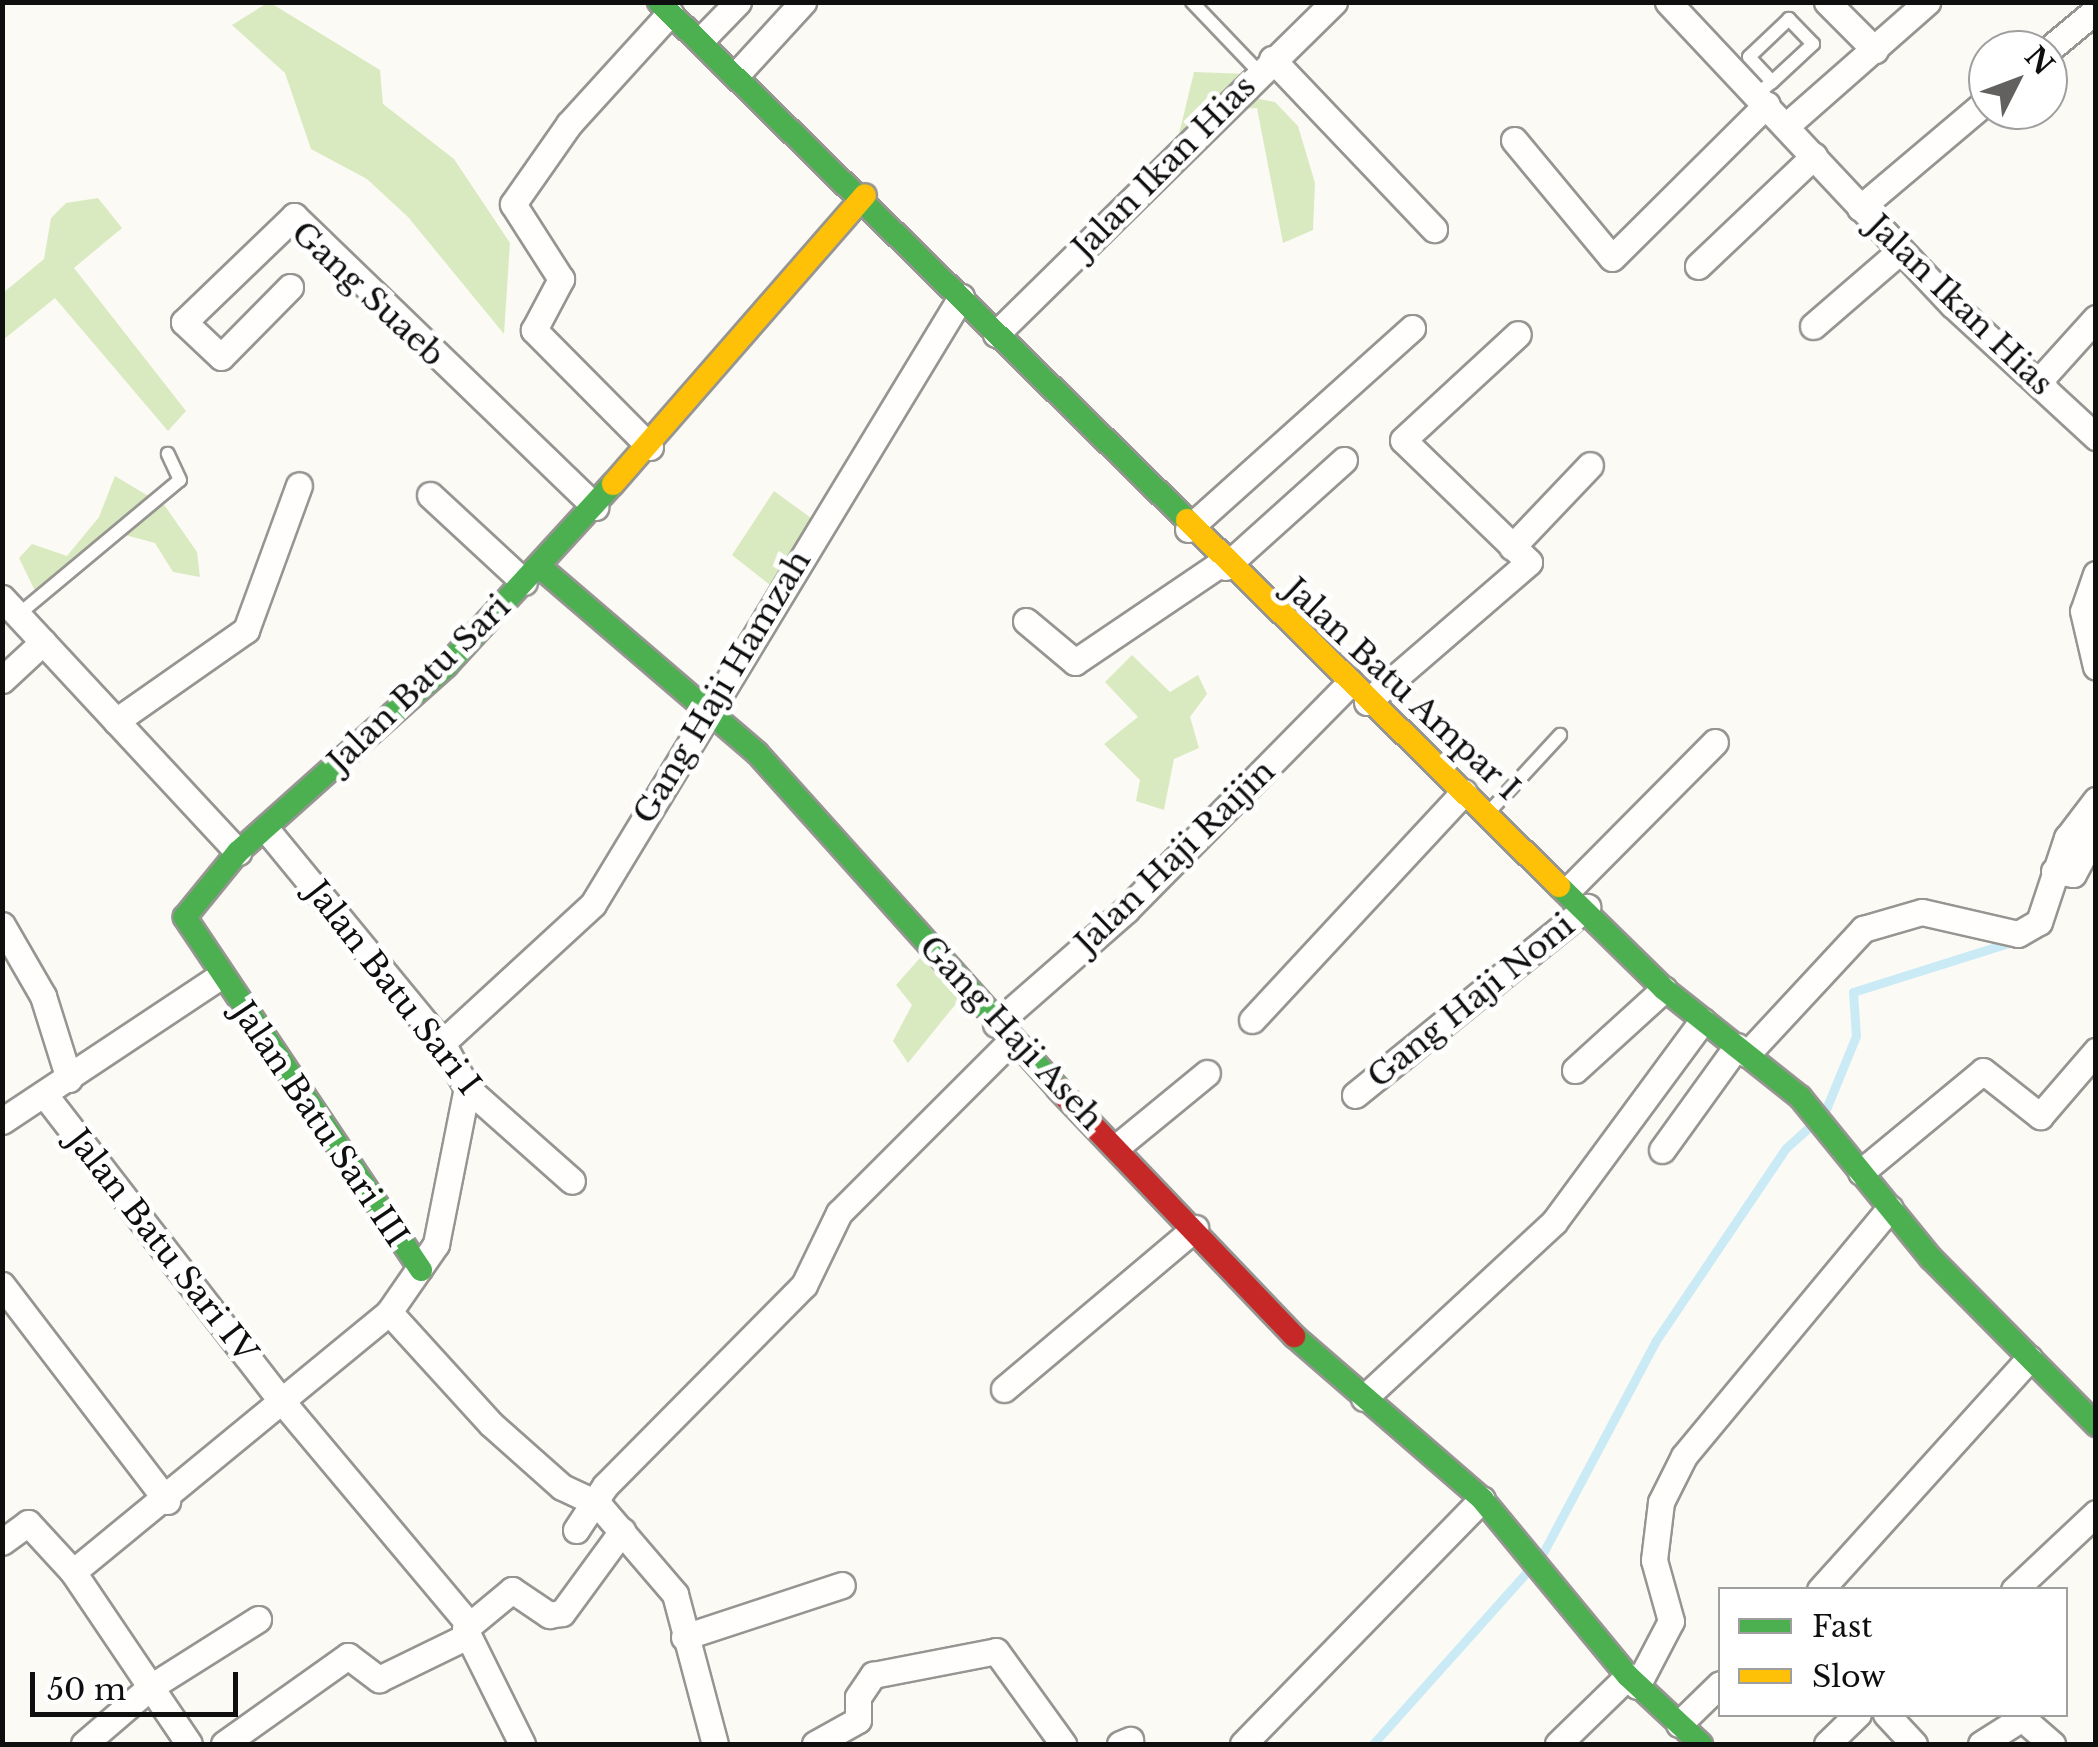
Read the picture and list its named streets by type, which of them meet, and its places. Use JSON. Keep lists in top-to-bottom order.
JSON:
{
  "streets": {
    "street": [
      "Jalan Ikan Hias",
      "Gang Suaeb",
      "Jalan Batu Sari",
      "Gang Haji Hamzah",
      "Jalan Batu Ampar I",
      "Jalan Haji Raijin",
      "Jalan Batu Sari I",
      "Gang Haji Noni",
      "Gang Haji Aseh",
      "Jalan Batu Sari III",
      "Jalan Batu Sari IV"
    ]
  },
  "crossings": [
    ["Jalan Ikan Hias", "Jalan Batu Ampar I"],
    ["Gang Suaeb", "Jalan Batu Sari"],
    ["Jalan Batu Sari", "Jalan Batu Ampar I"],
    ["Jalan Batu Sari", "Jalan Batu Sari I"],
    ["Jalan Batu Sari", "Gang Haji Aseh"],
    ["Jalan Batu Sari", "Jalan Batu Sari III"],
    ["Gang Haji Hamzah", "Jalan Batu Ampar I"],
    ["Gang Haji Hamzah", "Jalan Batu Sari I"],
    ["Gang Haji Hamzah", "Gang Haji Aseh"],
    ["Jalan Batu Ampar I", "Jalan Haji Raijin"],
    ["Jalan Batu Ampar I", "Gang Haji Noni"],
    ["Jalan Haji Raijin", "Gang Haji Aseh"]
  ],
  "legend": ["Fast", "Slow"],
  "scale_bar": "50 m",
  "north": "top right"
}
